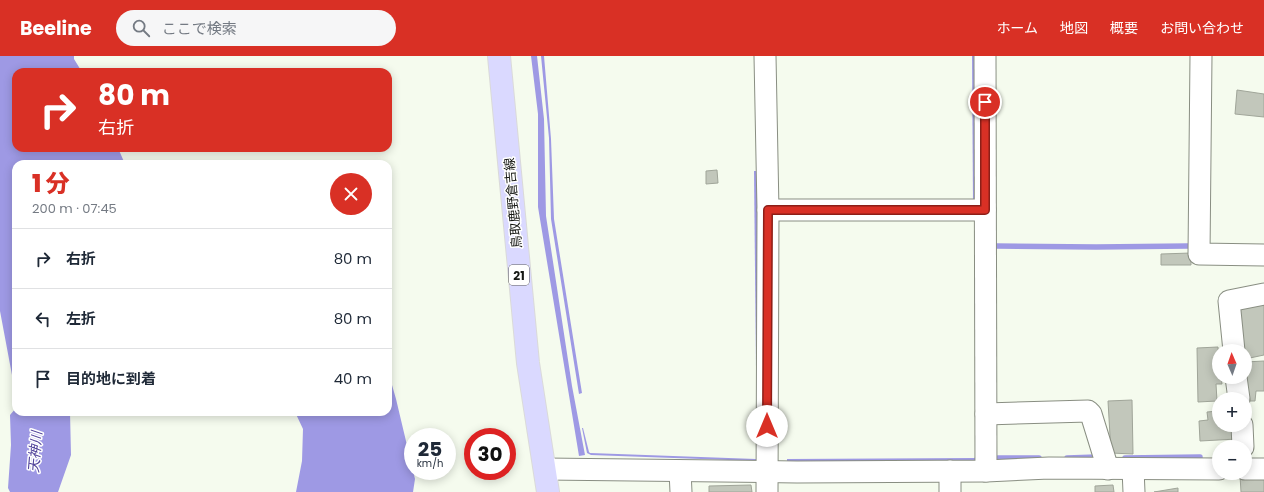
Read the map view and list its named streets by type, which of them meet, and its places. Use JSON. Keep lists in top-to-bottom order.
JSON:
{
  "streets": {
    "main road": ["鳥取鹿野倉吉線", "21"]
  },
  "water": ["天神川"],
  "north": "top",
  "page": {
    "header": "Beeline",
    "search": "ここで検索",
    "nav": [
      "ホーム",
      "地図",
      "概要",
      "お問い合わせ"
    ],
    "turn": ["80 m", "右折"],
    "heading": ["1 分", "200 m · 07:45"],
    "list": [
      {
        "name": "右折",
        "value": "80 m"
      },
      {
        "name": "左折",
        "value": "80 m"
      },
      {
        "name": "目的地に到着",
        "value": "40 m"
      }
    ],
    "map_buttons": ["+", "−"],
    "speed": "25 km/h",
    "limit": "30"
  }
}
